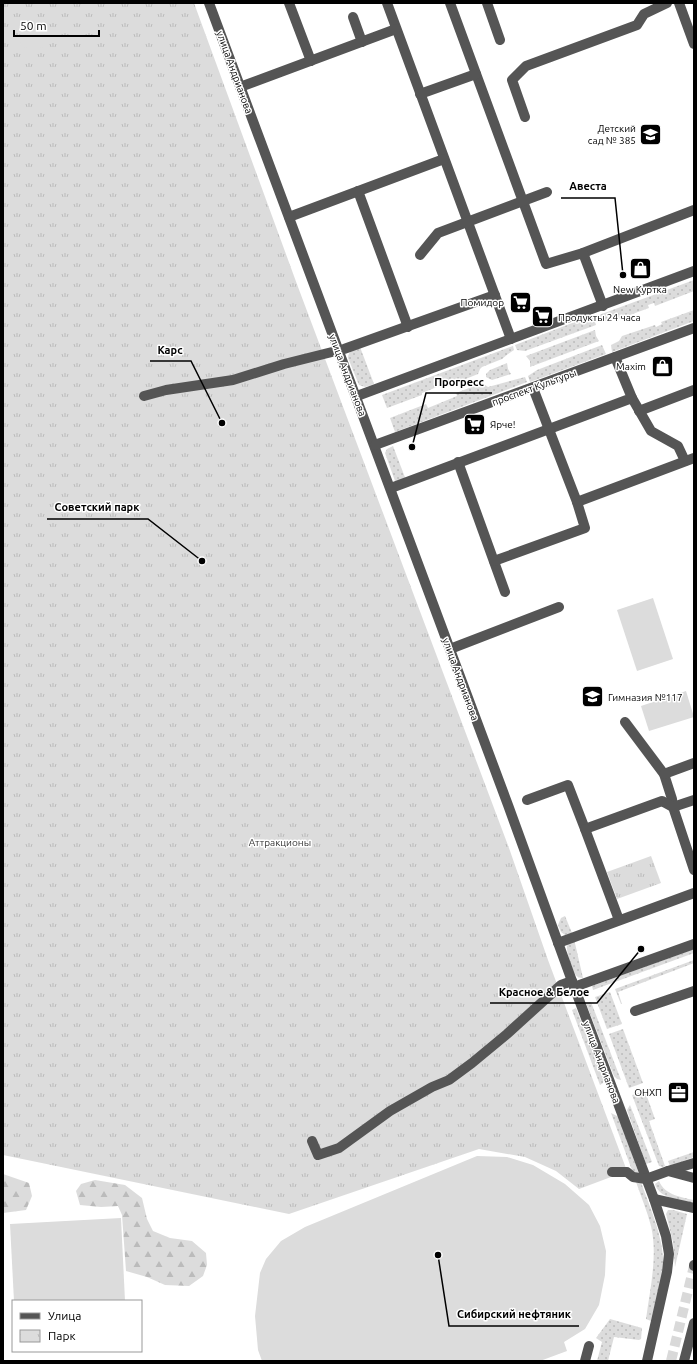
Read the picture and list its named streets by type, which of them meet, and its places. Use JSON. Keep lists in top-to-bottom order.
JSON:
{
  "streets": {
    "street": ["улица Андрианова", "проспект Культуры"]
  },
  "crossings": [
    ["улица Андрианова", "проспект Культуры"]
  ],
  "parks": ["Аттракционы"],
  "places": {
    "school or university": ["Детский сад № 385", "Гимназия №117"],
    "shop": ["New Куртка", "Maxim"],
    "other": [
      "Авеста",
      "Карс",
      "Прогресс",
      "Советский парк",
      "Красное & Белое",
      "Сибирский нефтяник"
    ],
    "supermarket": ["Помидор", "Продукты 24 часа", "Ярче!"],
    "office": ["ОНХП"]
  },
  "legend": ["Улица", "Парк"],
  "scale_bar": "50 m"
}
